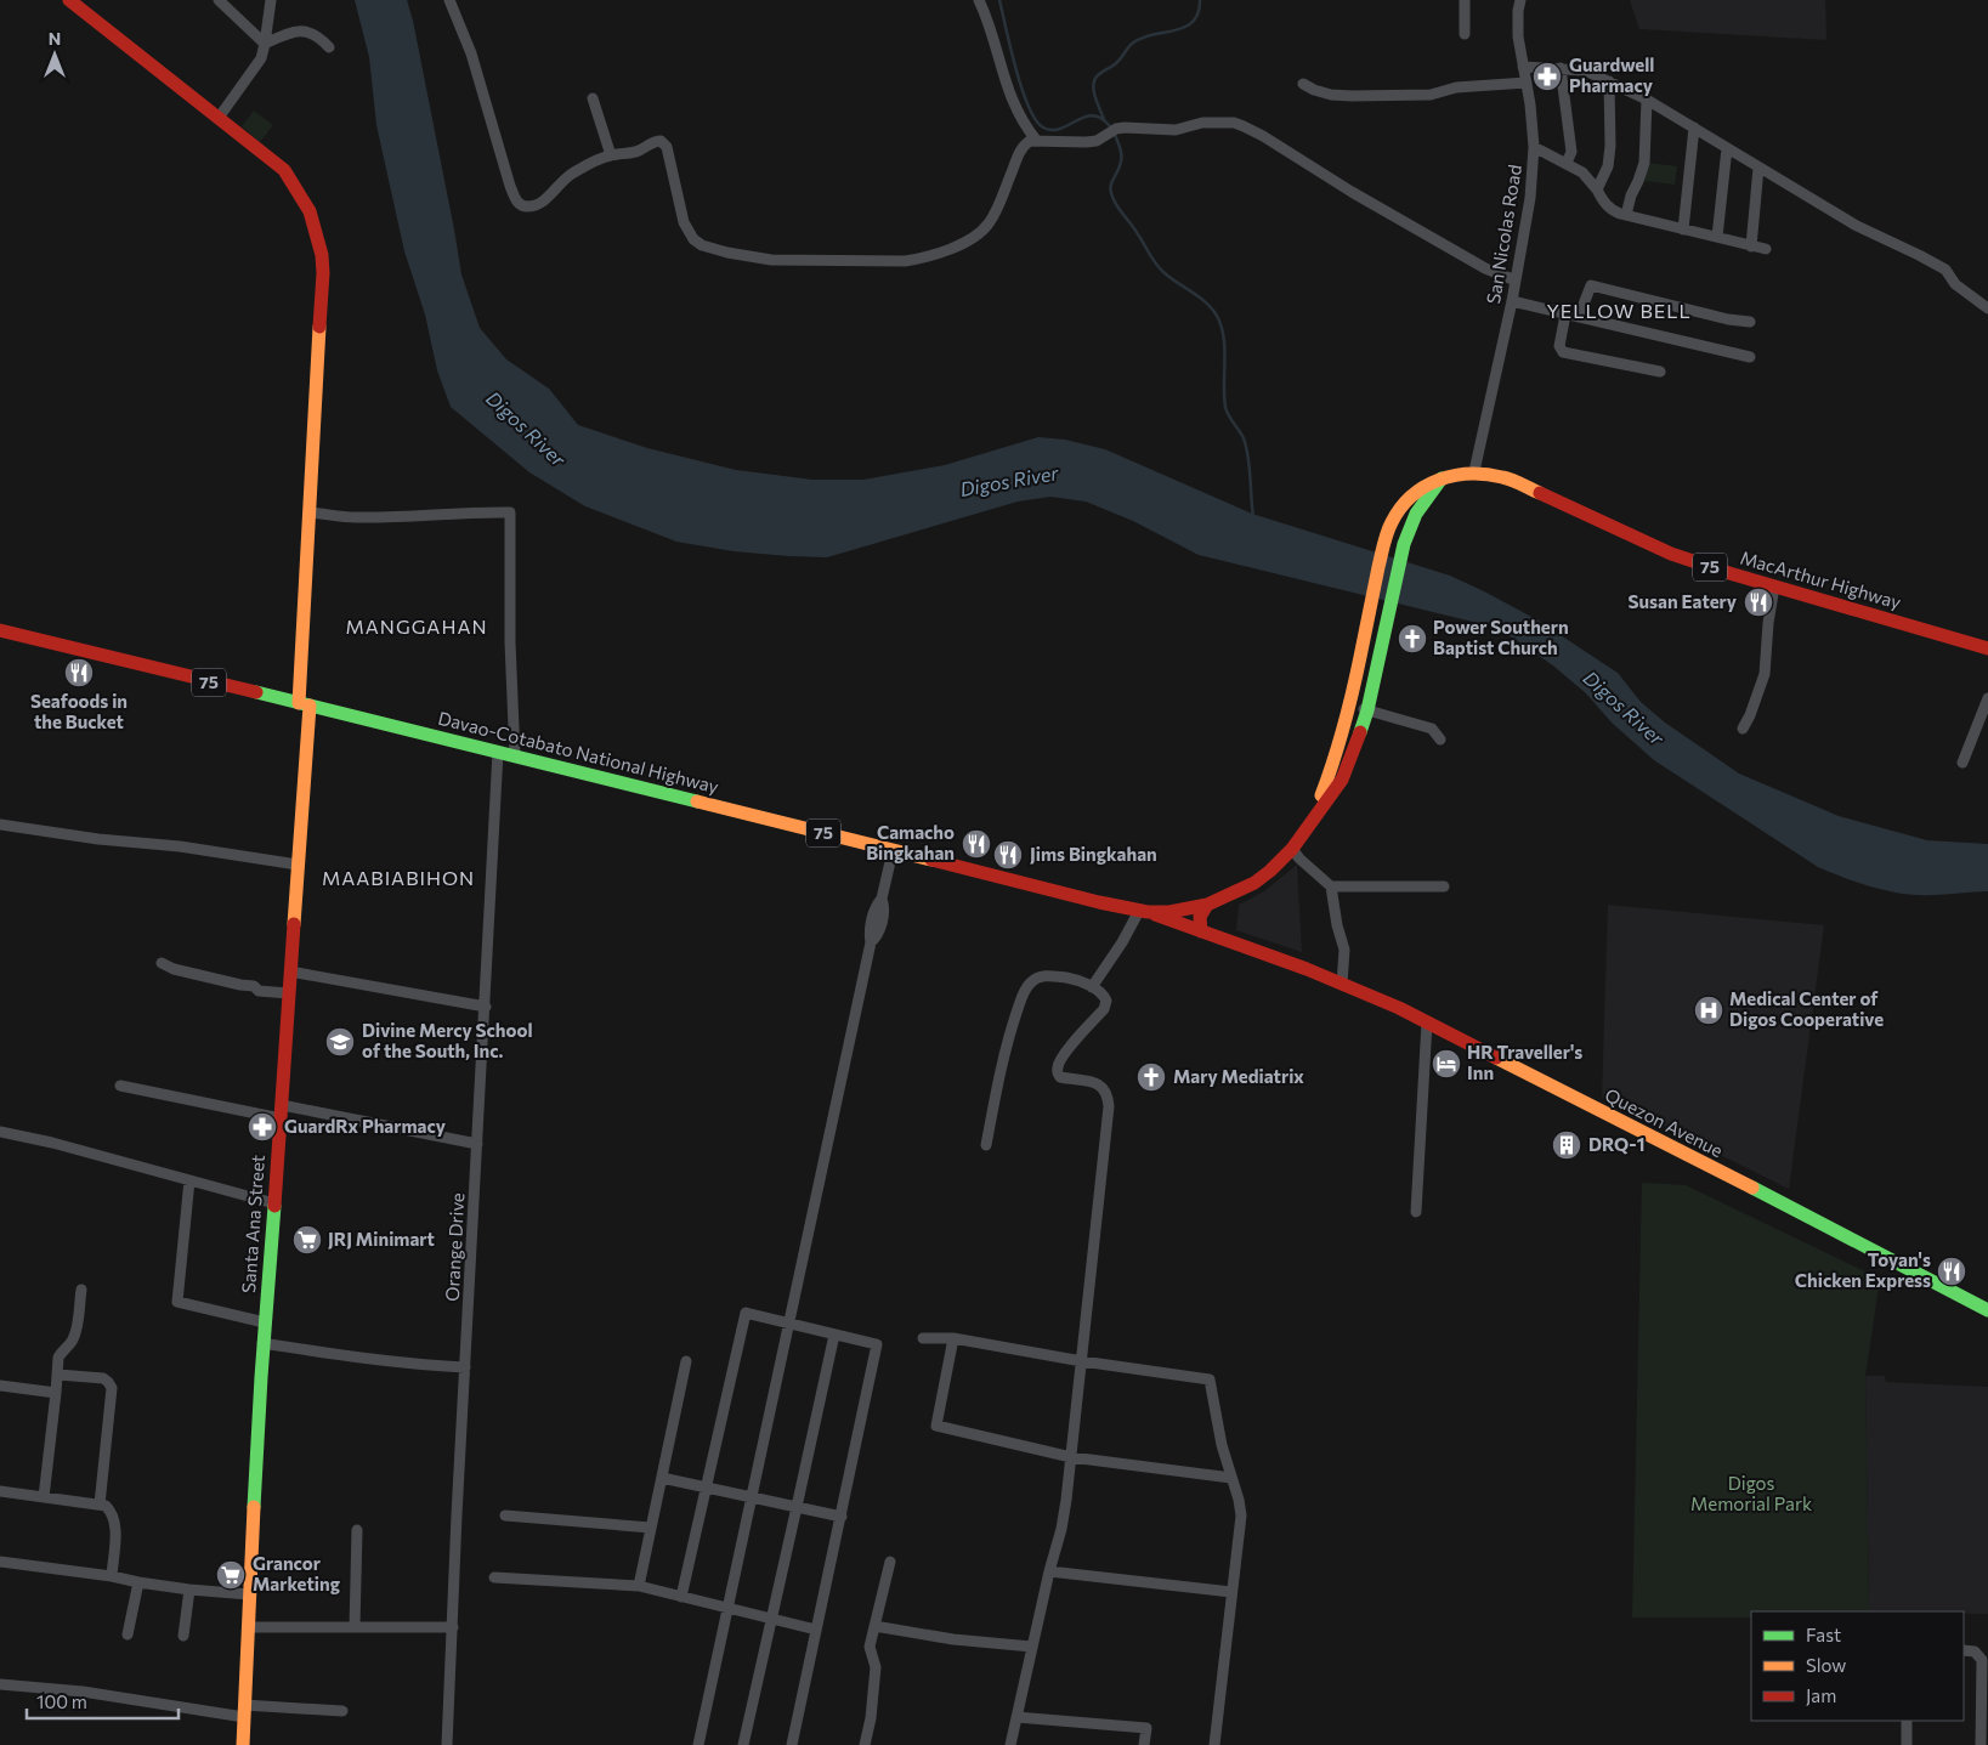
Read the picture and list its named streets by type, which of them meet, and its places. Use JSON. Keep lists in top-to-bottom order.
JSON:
{
  "streets": {
    "main road": [
      "75",
      "MacArthur Highway",
      "Davao-Cotabato National Highway",
      "Quezon Avenue",
      "Santa Ana Street"
    ],
    "street": ["San Nicolas Road", "Orange Drive"]
  },
  "crossings": [
    ["San Nicolas Road", "MacArthur Highway"],
    ["MacArthur Highway", "Davao-Cotabato National Highway"],
    ["MacArthur Highway", "Quezon Avenue"],
    ["Davao-Cotabato National Highway", "Quezon Avenue"],
    ["Davao-Cotabato National Highway", "Santa Ana Street"],
    ["Davao-Cotabato National Highway", "Orange Drive"]
  ],
  "districts": ["YELLOW BELL", "MANGGAHAN", "MAABIABIHON"],
  "water": ["Digos River"],
  "parks": ["Digos Memorial Park"],
  "places": {
    "pharmacy": ["Guardwell Pharmacy", "GuardRx Pharmacy"],
    "restaurant": [
      "Susan Eatery",
      "Seafoods in the Bucket",
      "Camacho Bingkahan",
      "Jims Bingkahan",
      "Toyan's Chicken Express"
    ],
    "church": ["Power Southern Baptist Church", "Mary Mediatrix"],
    "hospital": ["Medical Center of Digos Cooperative"],
    "school or university": ["Divine Mercy School of the South, Inc."],
    "hotel": ["HR Traveller's Inn"],
    "building": ["DRQ-1"],
    "supermarket": ["JRJ Minimart", "Grancor Marketing"]
  },
  "legend": ["Fast", "Slow", "Jam"],
  "scale_bar": "100 m",
  "north": "top"
}
